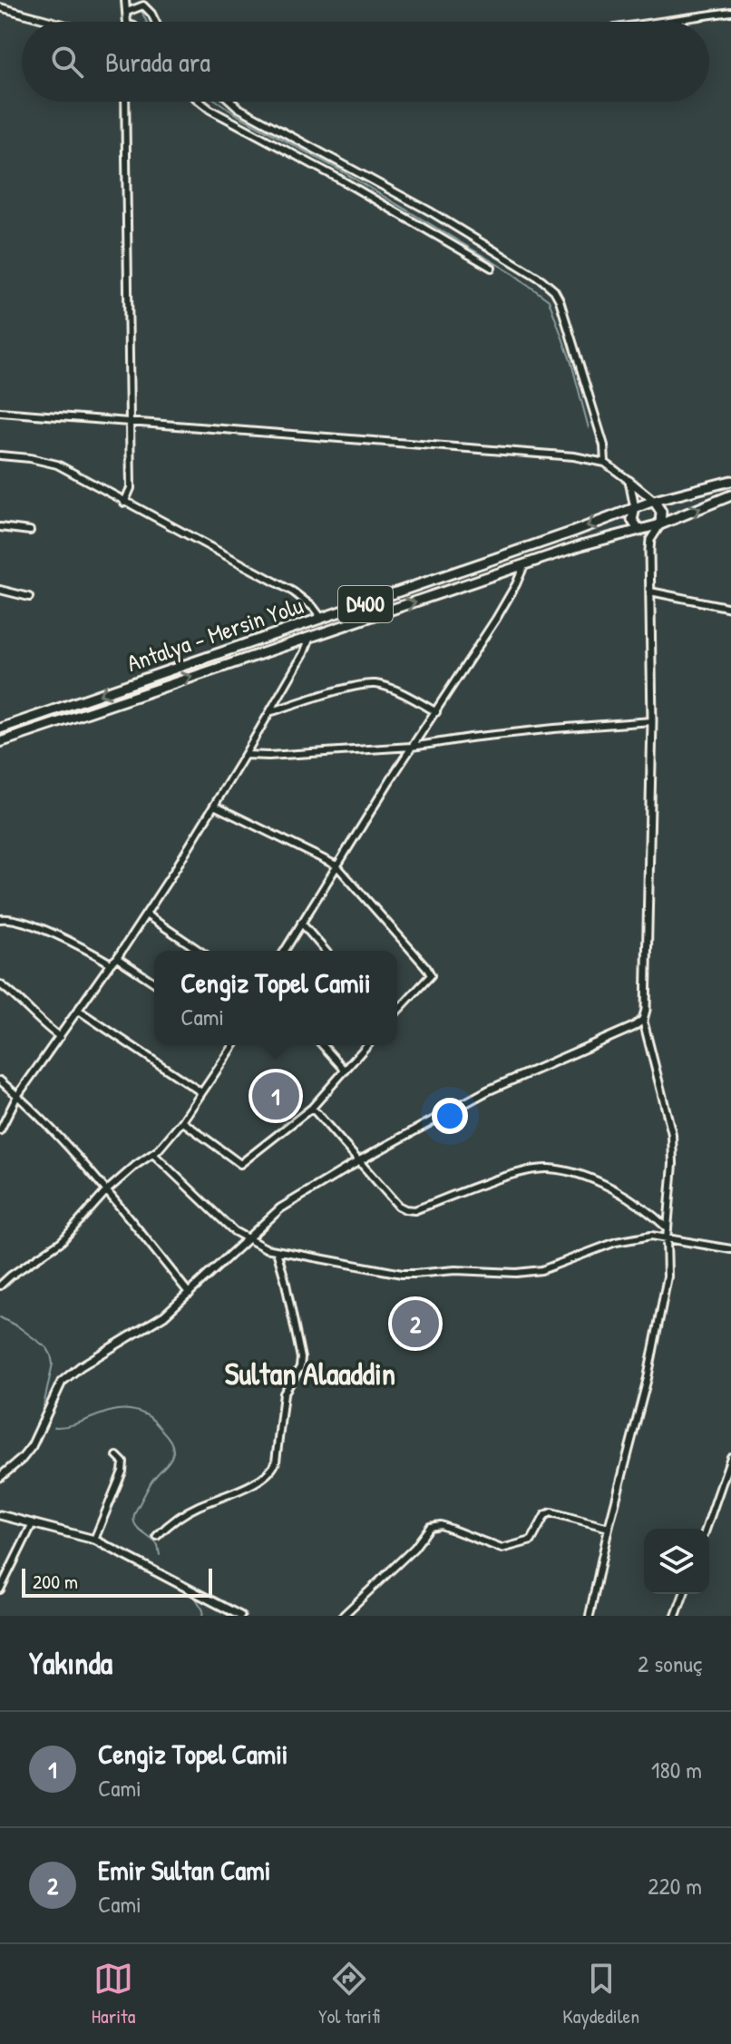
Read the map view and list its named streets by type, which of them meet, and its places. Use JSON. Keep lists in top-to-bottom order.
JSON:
{
  "streets": {
    "highway": ["D400", "Antalya - Mersin Yolu"]
  },
  "districts": ["Sultan Alaaddin"],
  "scale_bar": "200 m",
  "page": {
    "search": "Burada ara",
    "popup": ["Cengiz Topel Camii", "Cami"],
    "pins": ["1", "2"],
    "scale": "200 m",
    "heading": ["Yakında", "2 sonuç"],
    "list": [
      {
        "mark": "1",
        "name": "Cengiz Topel Camii",
        "note": "Cami",
        "value": "180 m"
      },
      {
        "mark": "2",
        "name": "Emir Sultan Cami",
        "note": "Cami",
        "value": "220 m"
      }
    ],
    "nav": ["Harita", "Yol tarifi", "Kaydedilen"]
  }
}
